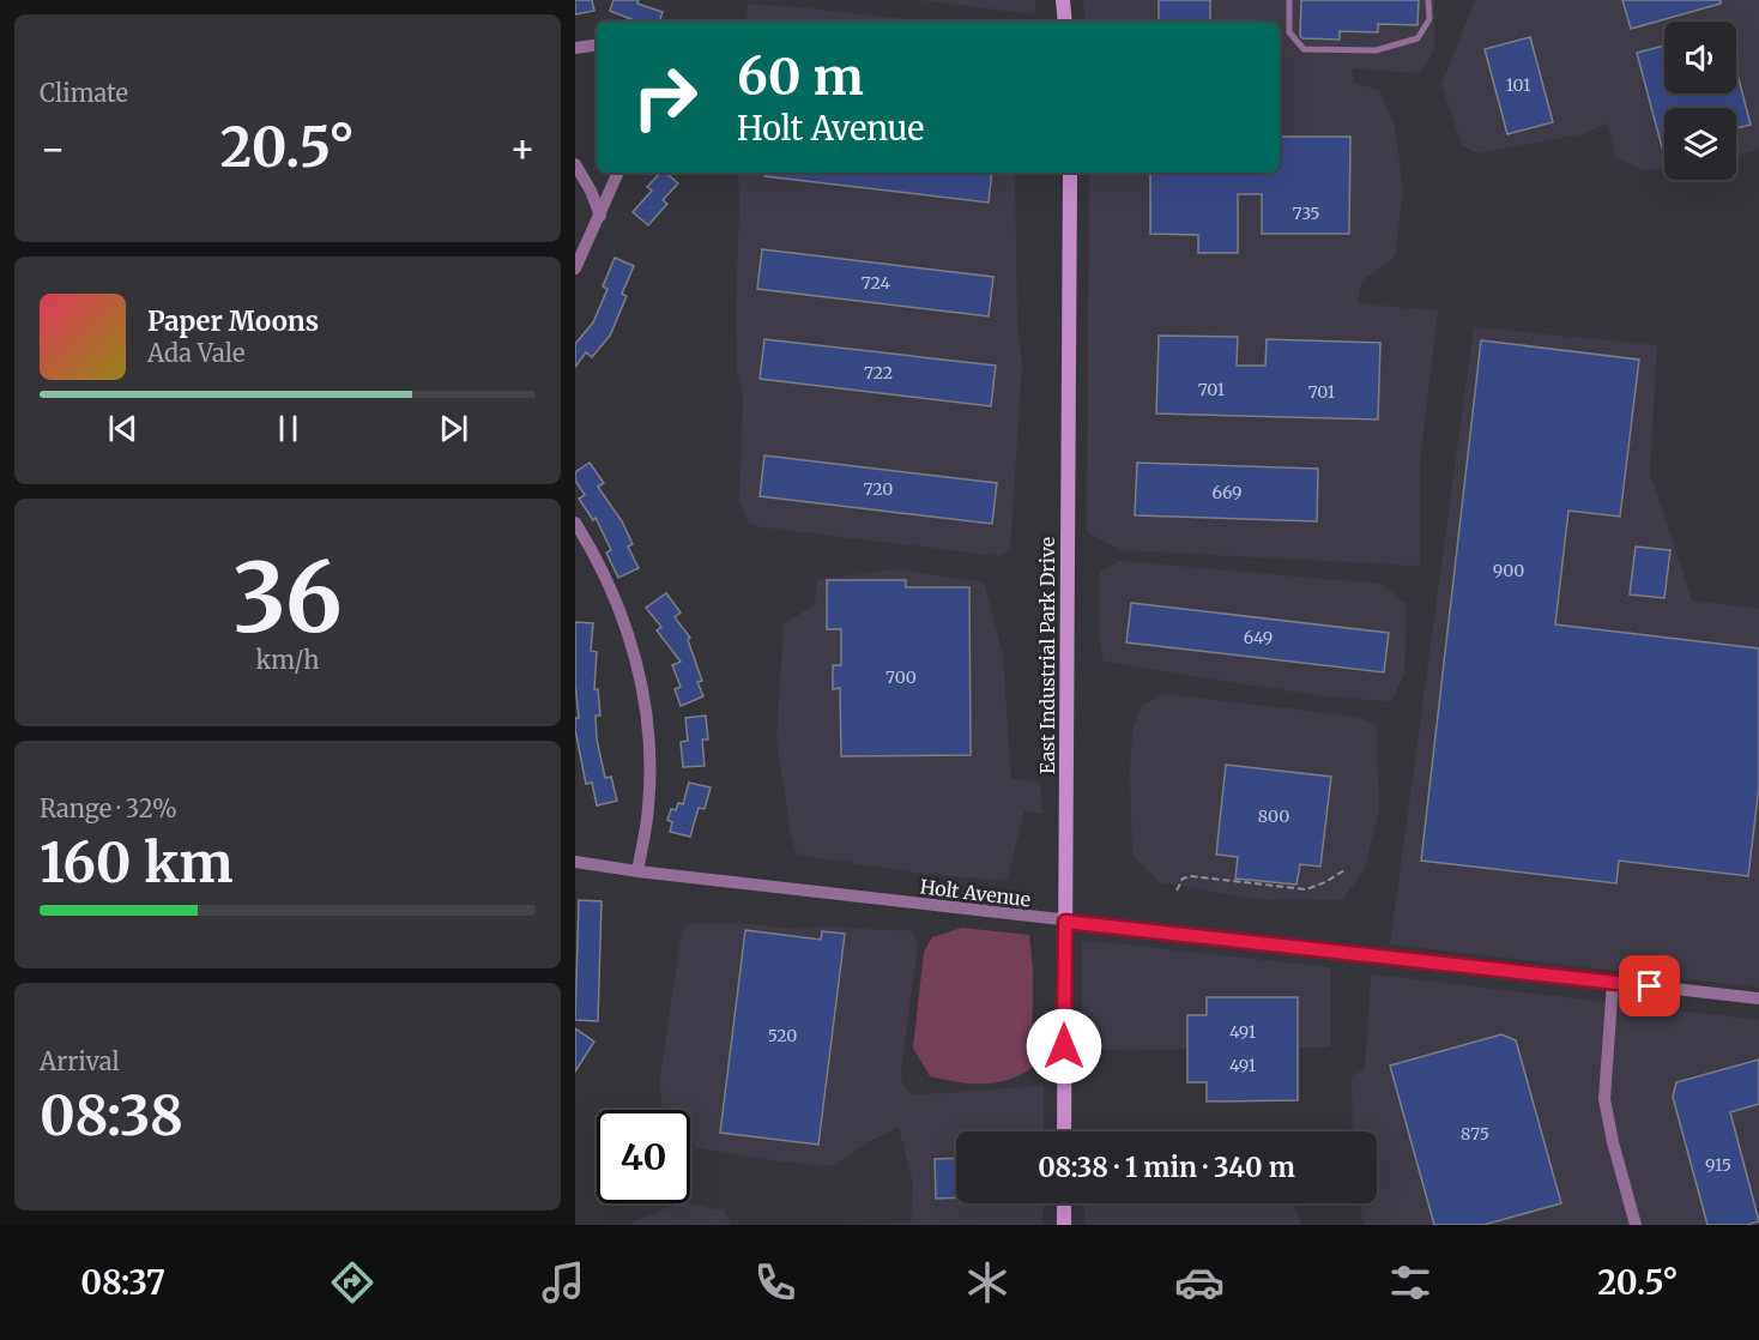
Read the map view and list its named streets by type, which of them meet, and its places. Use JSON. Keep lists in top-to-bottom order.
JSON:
{
  "streets": {
    "street": ["East Industrial Park Drive", "Holt Avenue"]
  },
  "crossings": [
    ["East Industrial Park Drive", "Holt Avenue"]
  ],
  "house_numbers": [
    "101",
    "735",
    "724",
    "722",
    "701",
    "701",
    "720",
    "669",
    "900",
    "649",
    "700",
    "800",
    "491",
    "520",
    "491",
    "875",
    "915"
  ],
  "page": {
    "tile": [
      "Climate",
      ["36", "km/h"],
      ["Range · 32%", "160 km"],
      ["Arrival", "08:38"]
    ],
    "turn": ["60 m", "Holt Avenue"],
    "heat": ["−", "20.5°", "+"],
    "song": ["Paper Moons", "Ada Vale"],
    "limit": "40",
    "trip": "08:38 · 1 min · 340 m",
    "tabs": ["08:37", "20.5°"]
  }
}
